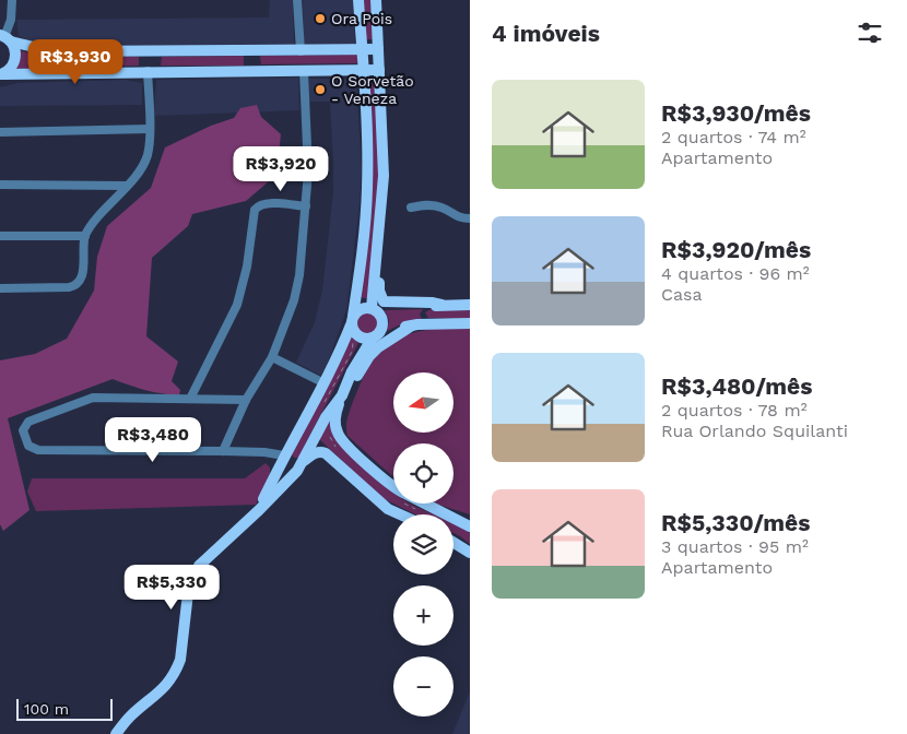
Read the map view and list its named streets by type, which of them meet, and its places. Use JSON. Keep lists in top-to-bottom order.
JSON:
{
  "places": ["Ora Pois", "O Sorvetão - Veneza"],
  "scale_bar": "100 m",
  "north": "left",
  "page": {
    "heading": "4 imóveis",
    "price": [
      "R$3,930",
      "R$3,920",
      "R$3,480",
      "R$5,330"
    ],
    "list": [
      {
        "name": "R$3,930/mês",
        "note": "2 quartos · 74 m² · Apartamento"
      },
      {
        "name": "R$3,920/mês",
        "note": "4 quartos · 96 m² · Casa"
      },
      {
        "name": "R$3,480/mês",
        "note": "2 quartos · 78 m² · Rua Orlando Squilanti"
      },
      {
        "name": "R$5,330/mês",
        "note": "3 quartos · 95 m² · Apartamento"
      }
    ],
    "map_buttons": ["+", "−"],
    "scale": "100 m"
  }
}
